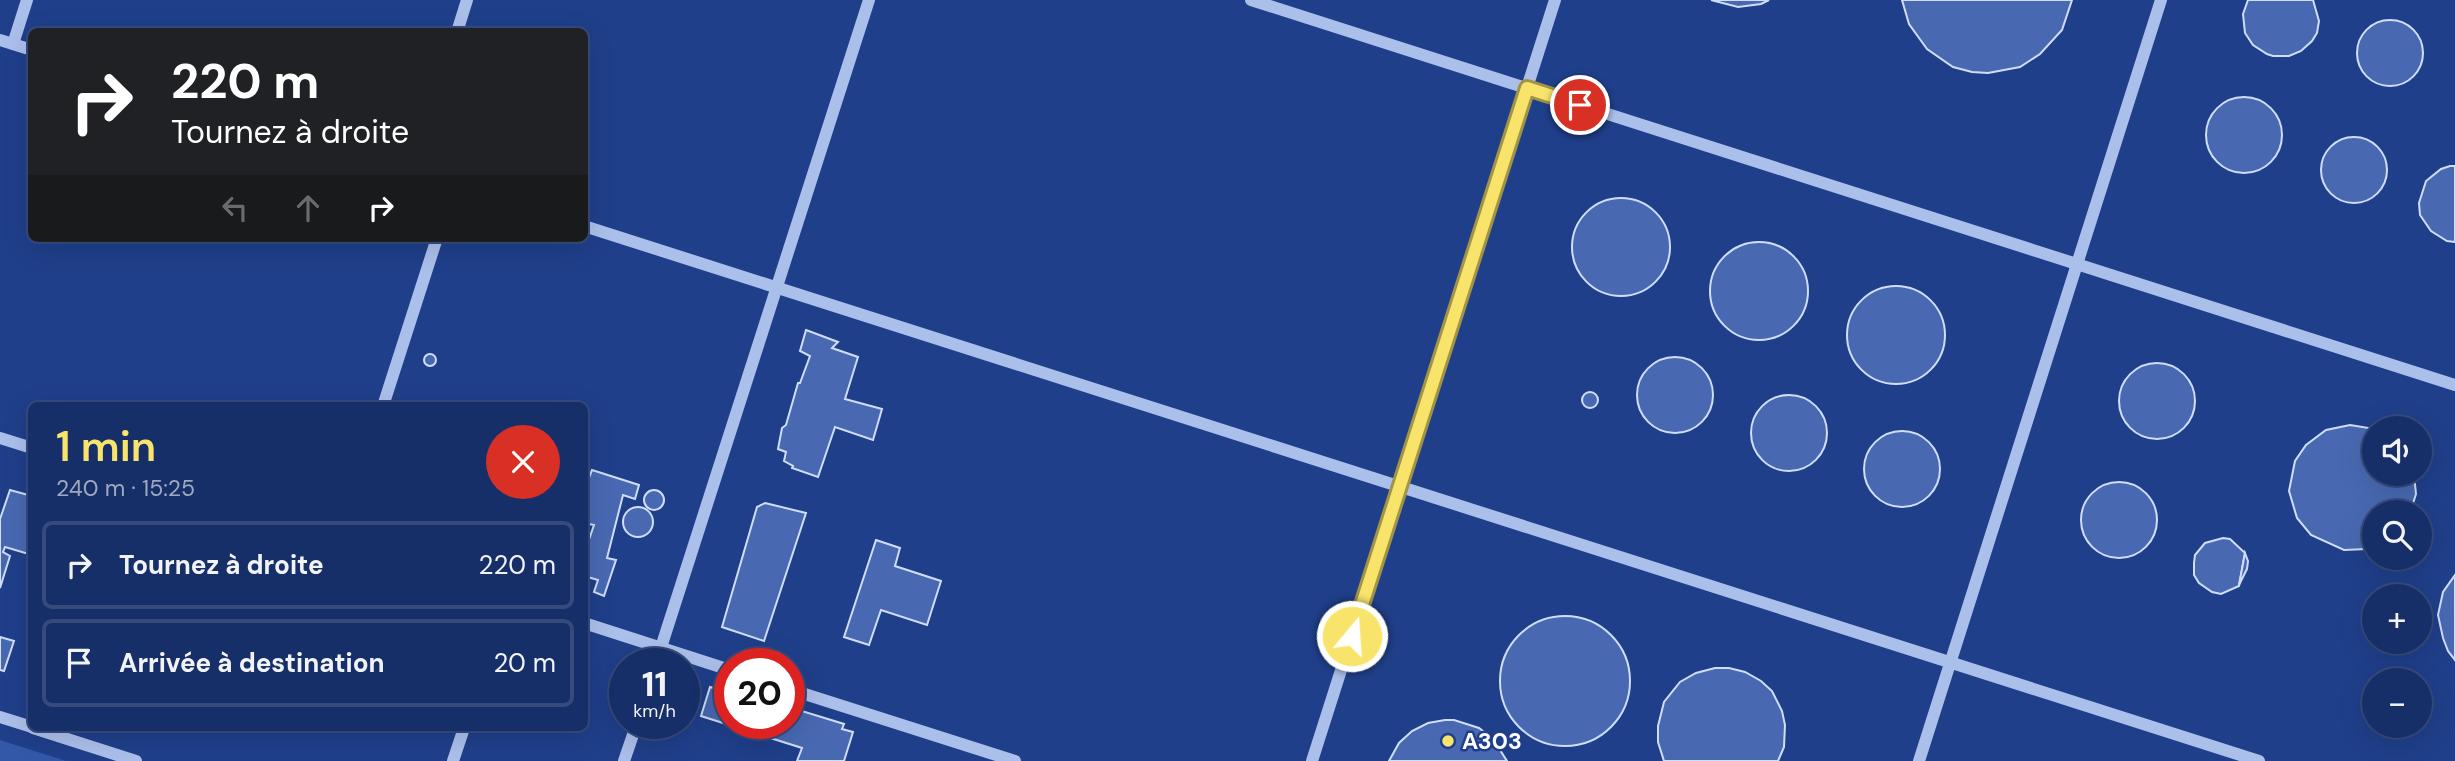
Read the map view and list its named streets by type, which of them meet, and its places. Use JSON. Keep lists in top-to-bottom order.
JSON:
{
  "places": ["A303"],
  "page": {
    "turn": ["220 m", "Tournez à droite"],
    "heading": ["1 min", "240 m · 15:25"],
    "map_buttons": ["+", "−"],
    "list": [
      {
        "name": "Tournez à droite",
        "value": "220 m"
      },
      {
        "name": "Arrivée à destination",
        "value": "20 m"
      }
    ],
    "speed": "11 km/h",
    "limit": "20"
  }
}
